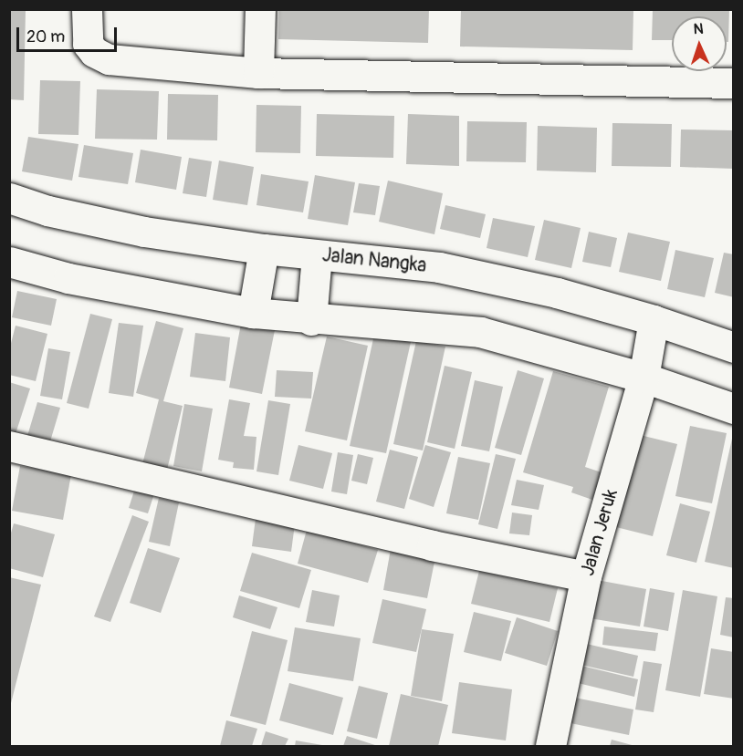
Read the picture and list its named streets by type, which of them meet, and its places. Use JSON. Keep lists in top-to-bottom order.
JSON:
{
  "streets": {
    "street": ["Jalan Nangka", "Jalan Jeruk"]
  },
  "crossings": [
    ["Jalan Nangka", "Jalan Jeruk"]
  ],
  "scale_bar": "20 m",
  "north": "top"
}
